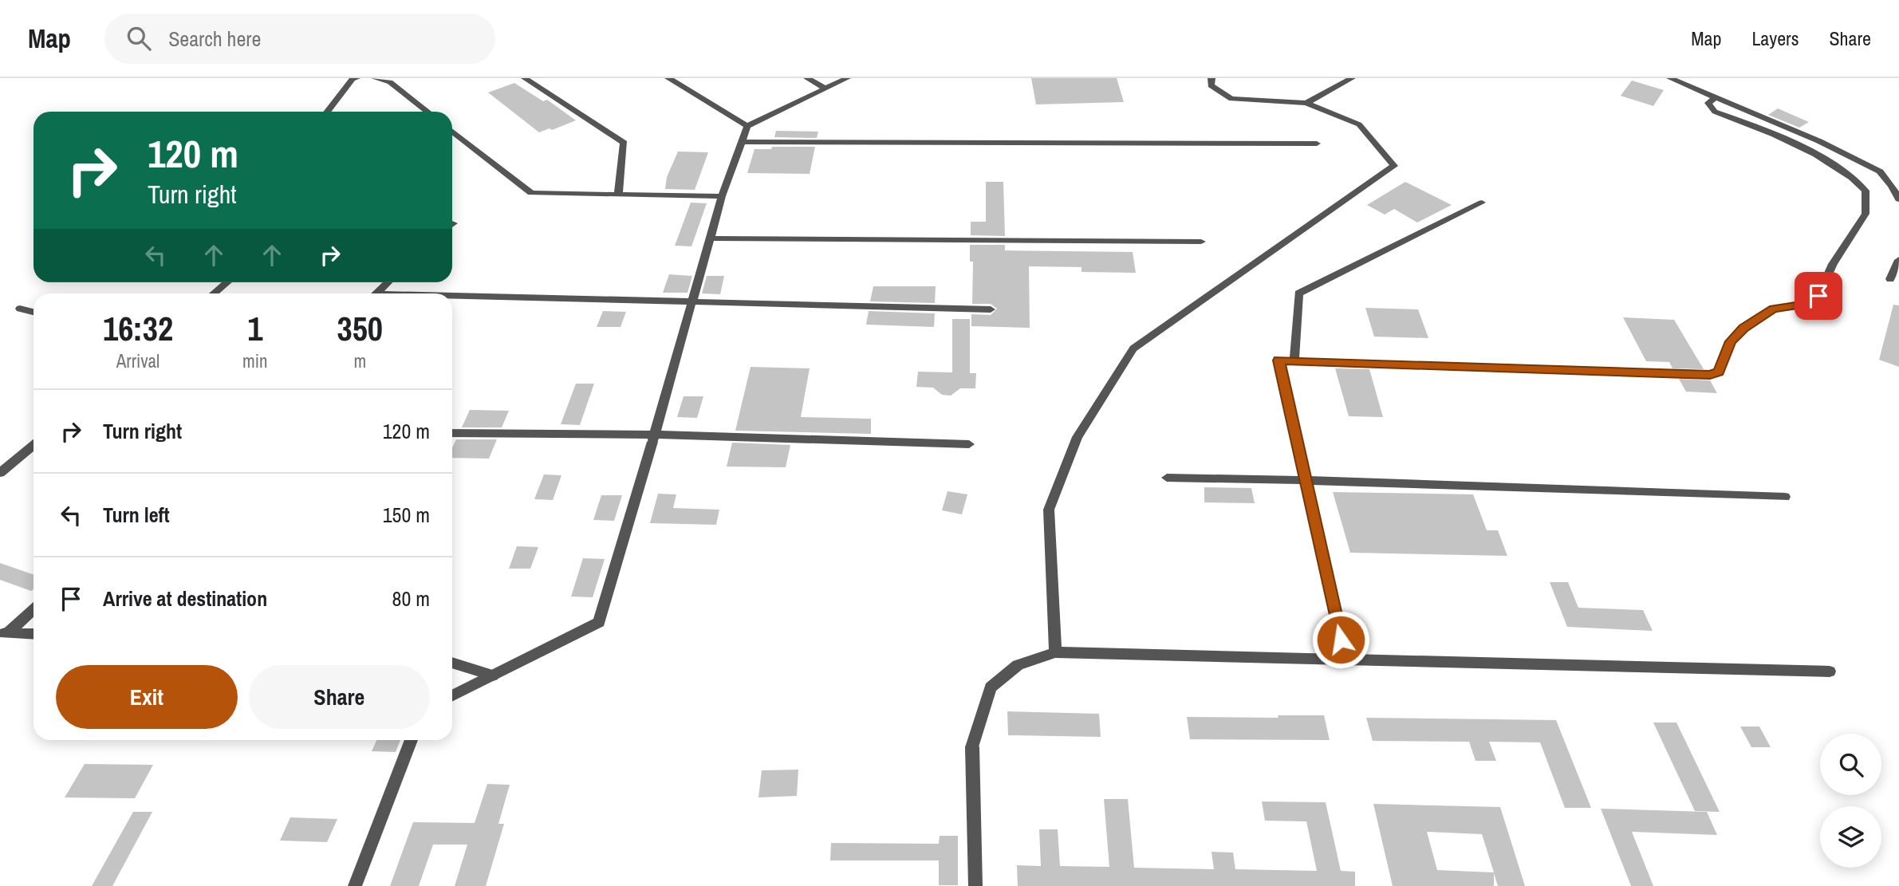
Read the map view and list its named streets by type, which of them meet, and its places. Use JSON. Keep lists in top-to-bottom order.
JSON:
{
  "page": {
    "header": "Map",
    "search": "Search here",
    "nav": ["Map", "Layers", "Share"],
    "turn": ["120 m", "Turn right"],
    "eta": [
      "16:32",
      "Arrival",
      "1",
      "min",
      "350",
      "m"
    ],
    "list": [
      {
        "name": "Turn right",
        "value": "120 m"
      },
      {
        "name": "Turn left",
        "value": "150 m"
      },
      {
        "name": "Arrive at destination",
        "value": "80 m"
      }
    ],
    "buttons": ["Exit", "Share"]
  }
}
